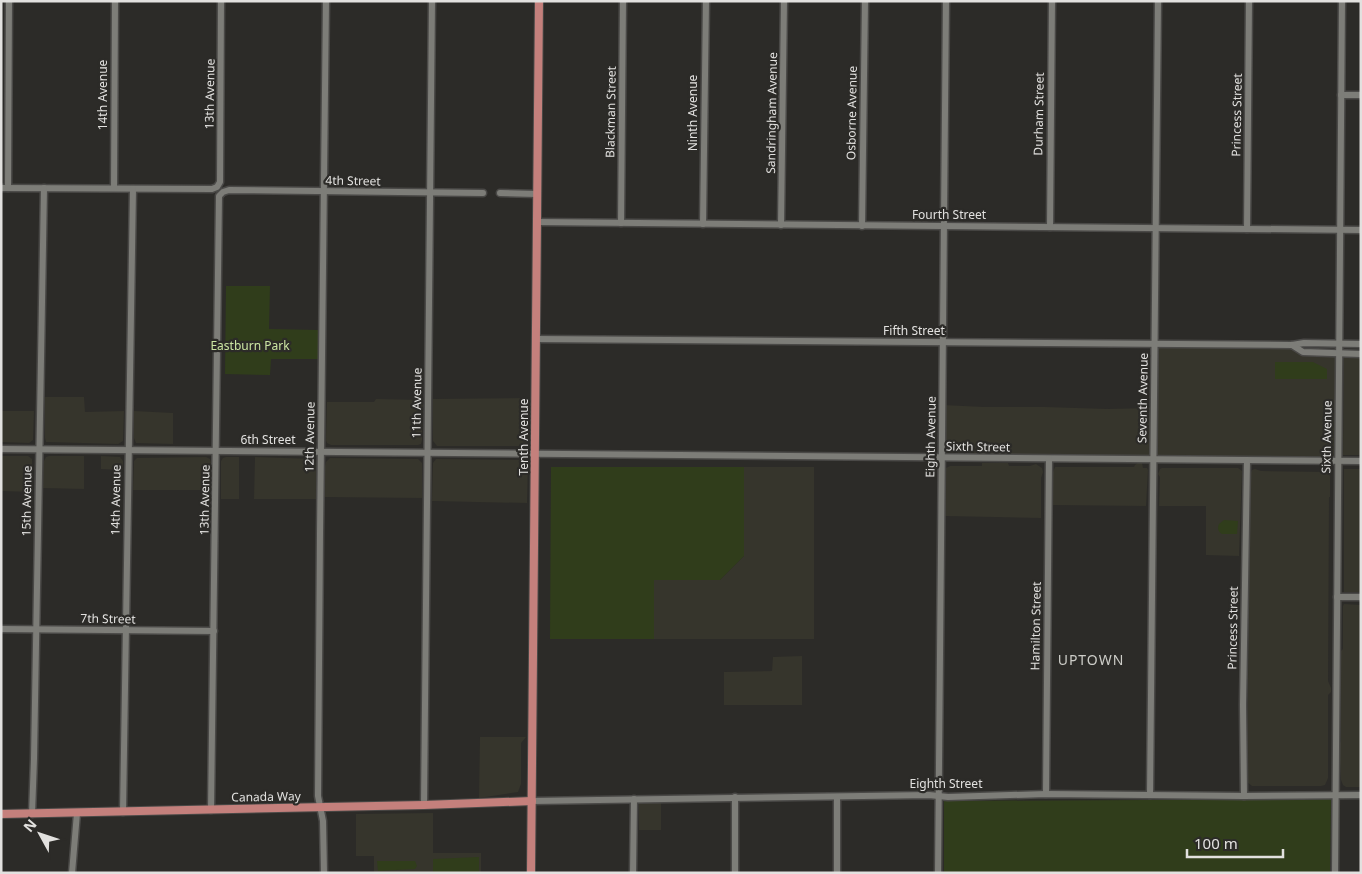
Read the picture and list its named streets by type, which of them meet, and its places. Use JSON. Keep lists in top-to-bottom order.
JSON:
{
  "streets": {
    "main road": ["Tenth Avenue", "Canada Way"],
    "street": [
      "13th Avenue",
      "14th Avenue",
      "Blackman Street",
      "Ninth Avenue",
      "Sandringham Avenue",
      "Osborne Avenue",
      "Durham Street",
      "Princess Street",
      "4th Street",
      "Fourth Street",
      "Fifth Street",
      "Seventh Avenue",
      "11th Avenue",
      "12th Avenue",
      "Eighth Avenue",
      "Sixth Avenue",
      "6th Street",
      "Sixth Street",
      "15th Avenue",
      "7th Street",
      "Hamilton Street",
      "Eighth Street"
    ]
  },
  "crossings": [
    ["13th Avenue", "14th Avenue"],
    ["13th Avenue", "4th Street"],
    ["13th Avenue", "6th Street"],
    ["13th Avenue", "7th Street"],
    ["13th Avenue", "Canada Way"],
    ["14th Avenue", "6th Street"],
    ["14th Avenue", "7th Street"],
    ["14th Avenue", "Canada Way"],
    ["Blackman Street", "Fourth Street"],
    ["Ninth Avenue", "Fourth Street"],
    ["Sandringham Avenue", "Fourth Street"],
    ["Osborne Avenue", "Fourth Street"],
    ["Durham Street", "Fourth Street"],
    ["Princess Street", "Fourth Street"],
    ["Princess Street", "Sixth Street"],
    ["Princess Street", "Eighth Street"],
    ["4th Street", "11th Avenue"],
    ["4th Street", "12th Avenue"],
    ["Fourth Street", "Seventh Avenue"],
    ["Fourth Street", "Tenth Avenue"],
    ["Fourth Street", "Eighth Avenue"],
    ["Fourth Street", "Sixth Avenue"],
    ["Fifth Street", "Seventh Avenue"],
    ["Fifth Street", "Tenth Avenue"],
    ["Fifth Street", "Eighth Avenue"],
    ["Fifth Street", "Sixth Avenue"],
    ["Seventh Avenue", "Sixth Street"],
    ["Seventh Avenue", "Eighth Street"],
    ["11th Avenue", "6th Street"],
    ["11th Avenue", "Canada Way"],
    ["12th Avenue", "6th Street"],
    ["12th Avenue", "Canada Way"],
    ["Tenth Avenue", "6th Street"],
    ["Tenth Avenue", "Sixth Street"],
    ["Tenth Avenue", "Eighth Street"],
    ["Tenth Avenue", "Canada Way"],
    ["Eighth Avenue", "Sixth Street"],
    ["Eighth Avenue", "Eighth Street"],
    ["Sixth Avenue", "Sixth Street"],
    ["Sixth Avenue", "Eighth Street"],
    ["6th Street", "Sixth Street"],
    ["6th Street", "15th Avenue"],
    ["Sixth Street", "Hamilton Street"],
    ["15th Avenue", "7th Street"],
    ["15th Avenue", "Canada Way"],
    ["Hamilton Street", "Eighth Street"],
    ["Eighth Street", "Canada Way"]
  ],
  "districts": ["UPTOWN"],
  "parks": ["Eastburn Park"],
  "scale_bar": "100 m",
  "north": "top left"
}
